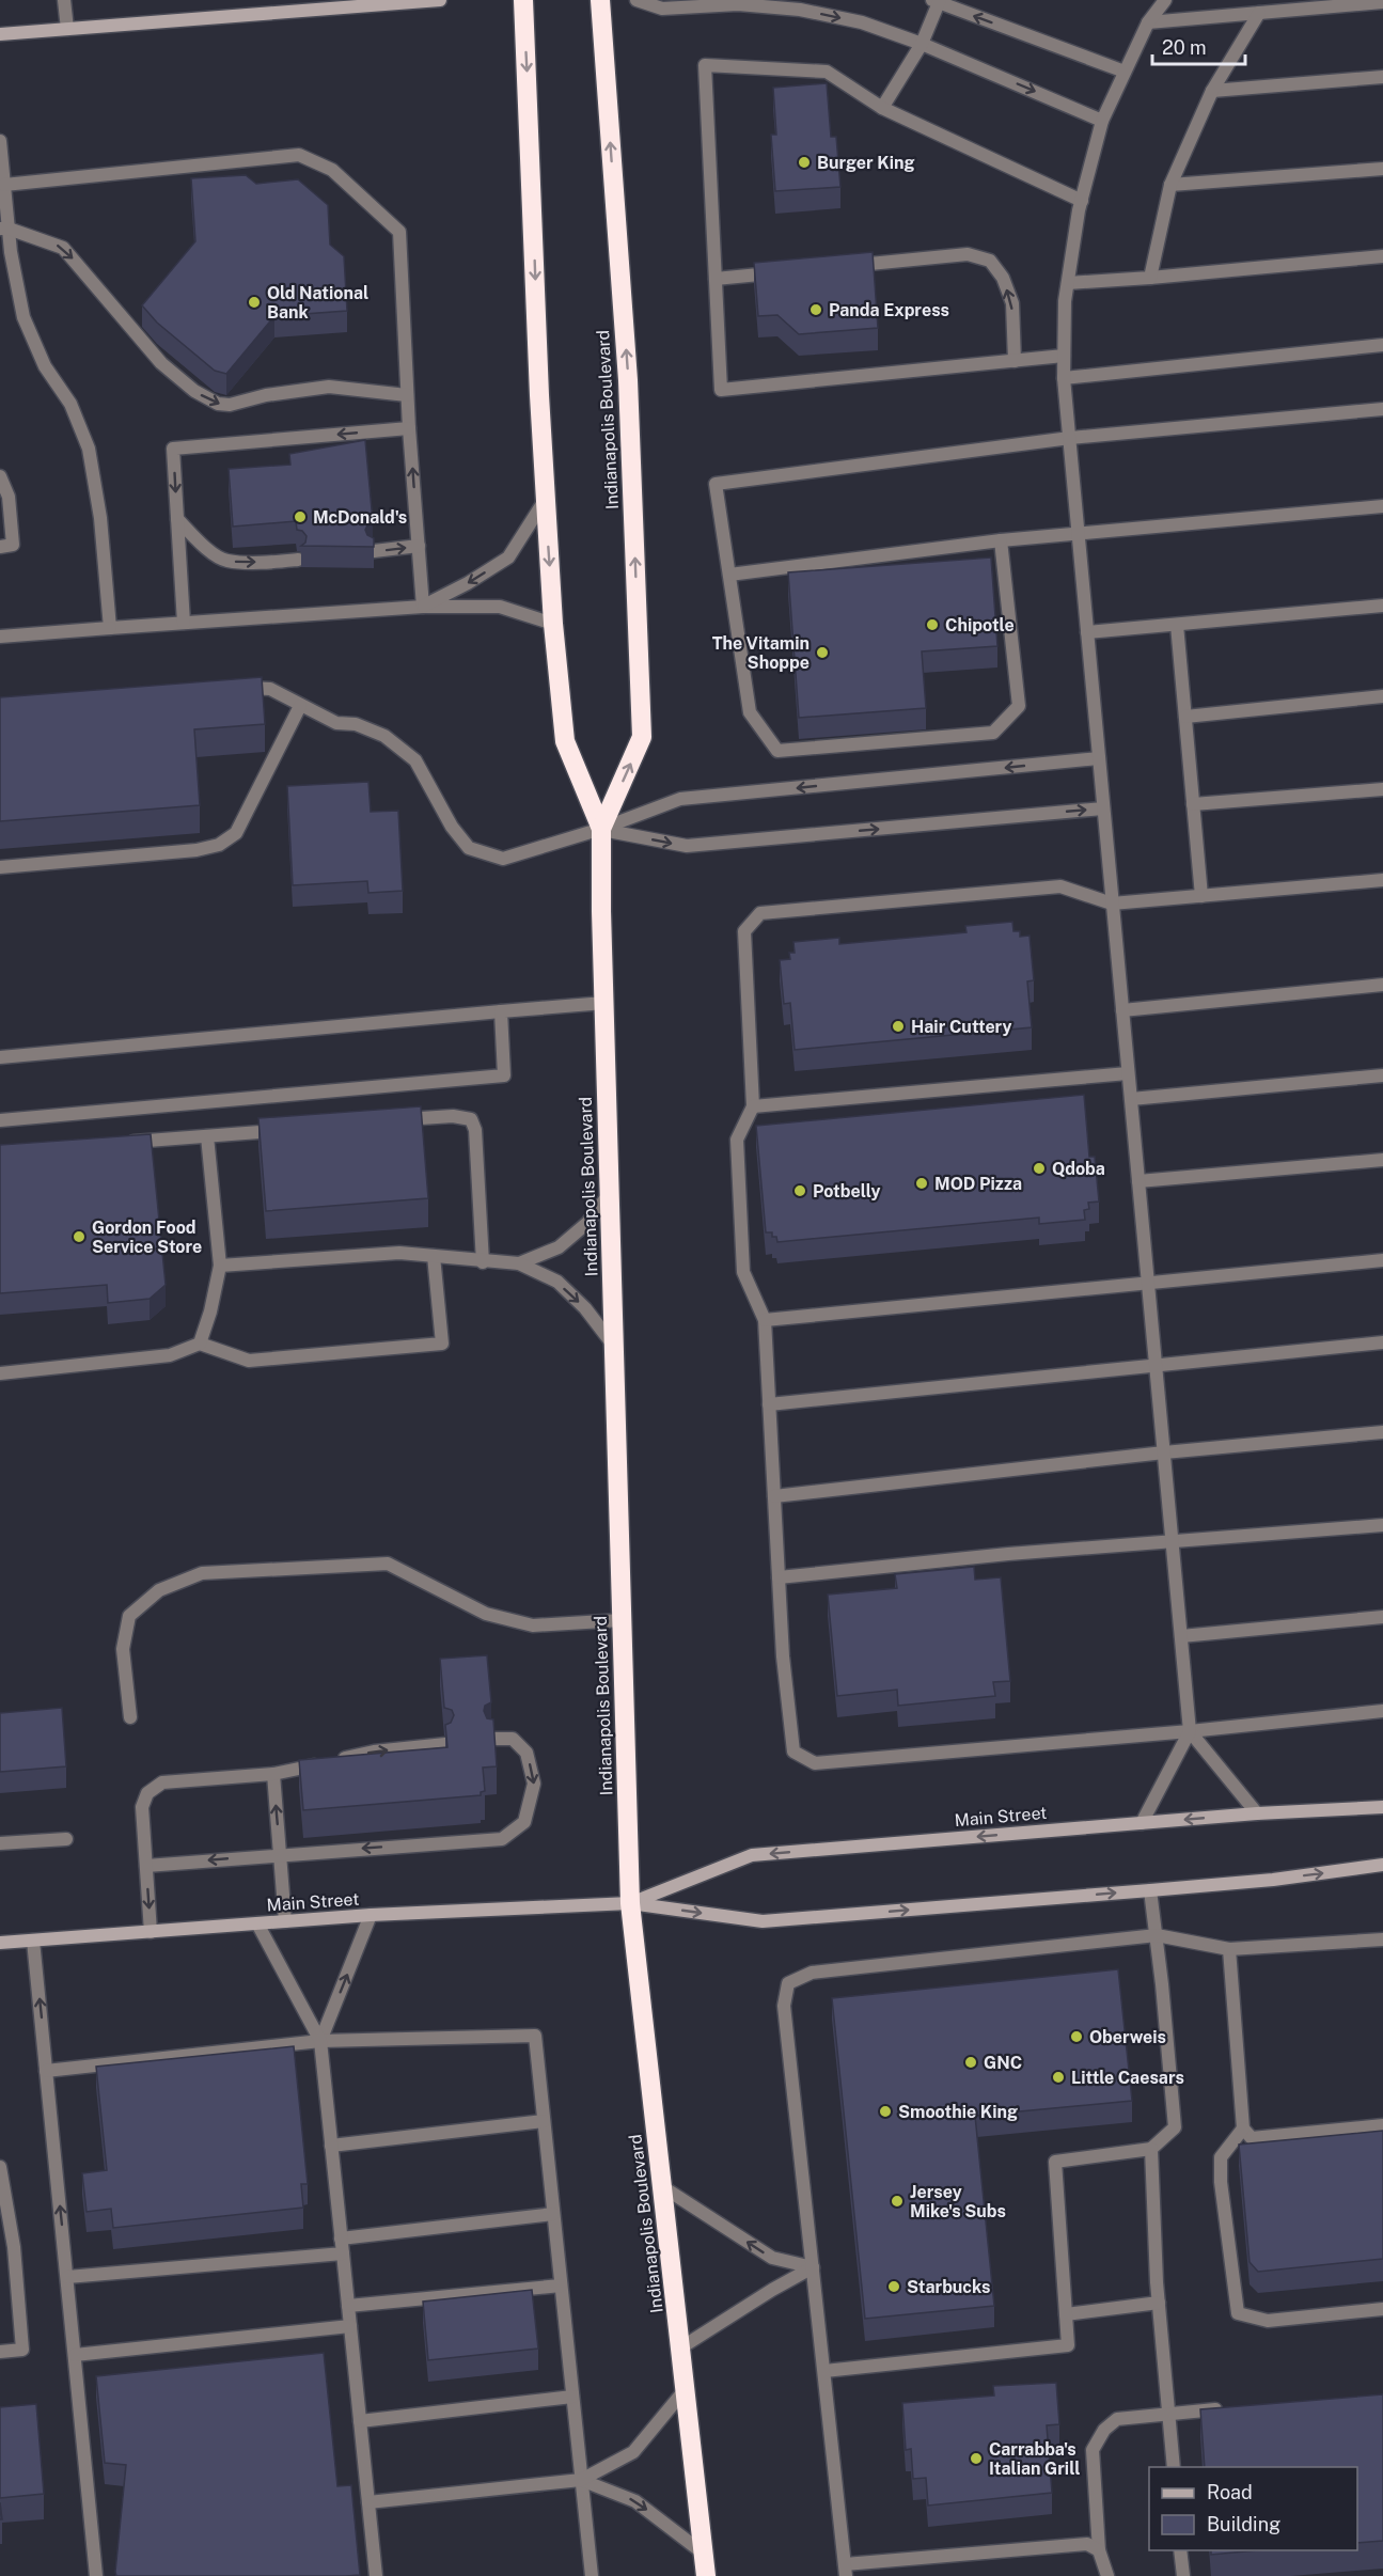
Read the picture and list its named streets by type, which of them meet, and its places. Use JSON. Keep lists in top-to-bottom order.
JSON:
{
  "streets": {
    "highway": ["Indianapolis Boulevard"],
    "street": ["Main Street"]
  },
  "crossings": [
    ["Indianapolis Boulevard", "Main Street"]
  ],
  "places": [
    "Burger King",
    "Old National Bank",
    "Panda Express",
    "McDonald's",
    "Chipotle",
    "The Vitamin Shoppe",
    "Hair Cuttery",
    "Qdoba",
    "MOD Pizza",
    "Potbelly",
    "Gordon Food Service Store",
    "Oberweis",
    "GNC",
    "Little Caesars",
    "Smoothie King",
    "Jersey Mike's Subs",
    "Starbucks",
    "Carrabba's Italian Grill"
  ],
  "legend": ["Road", "Building"],
  "scale_bar": "20 m"
}
